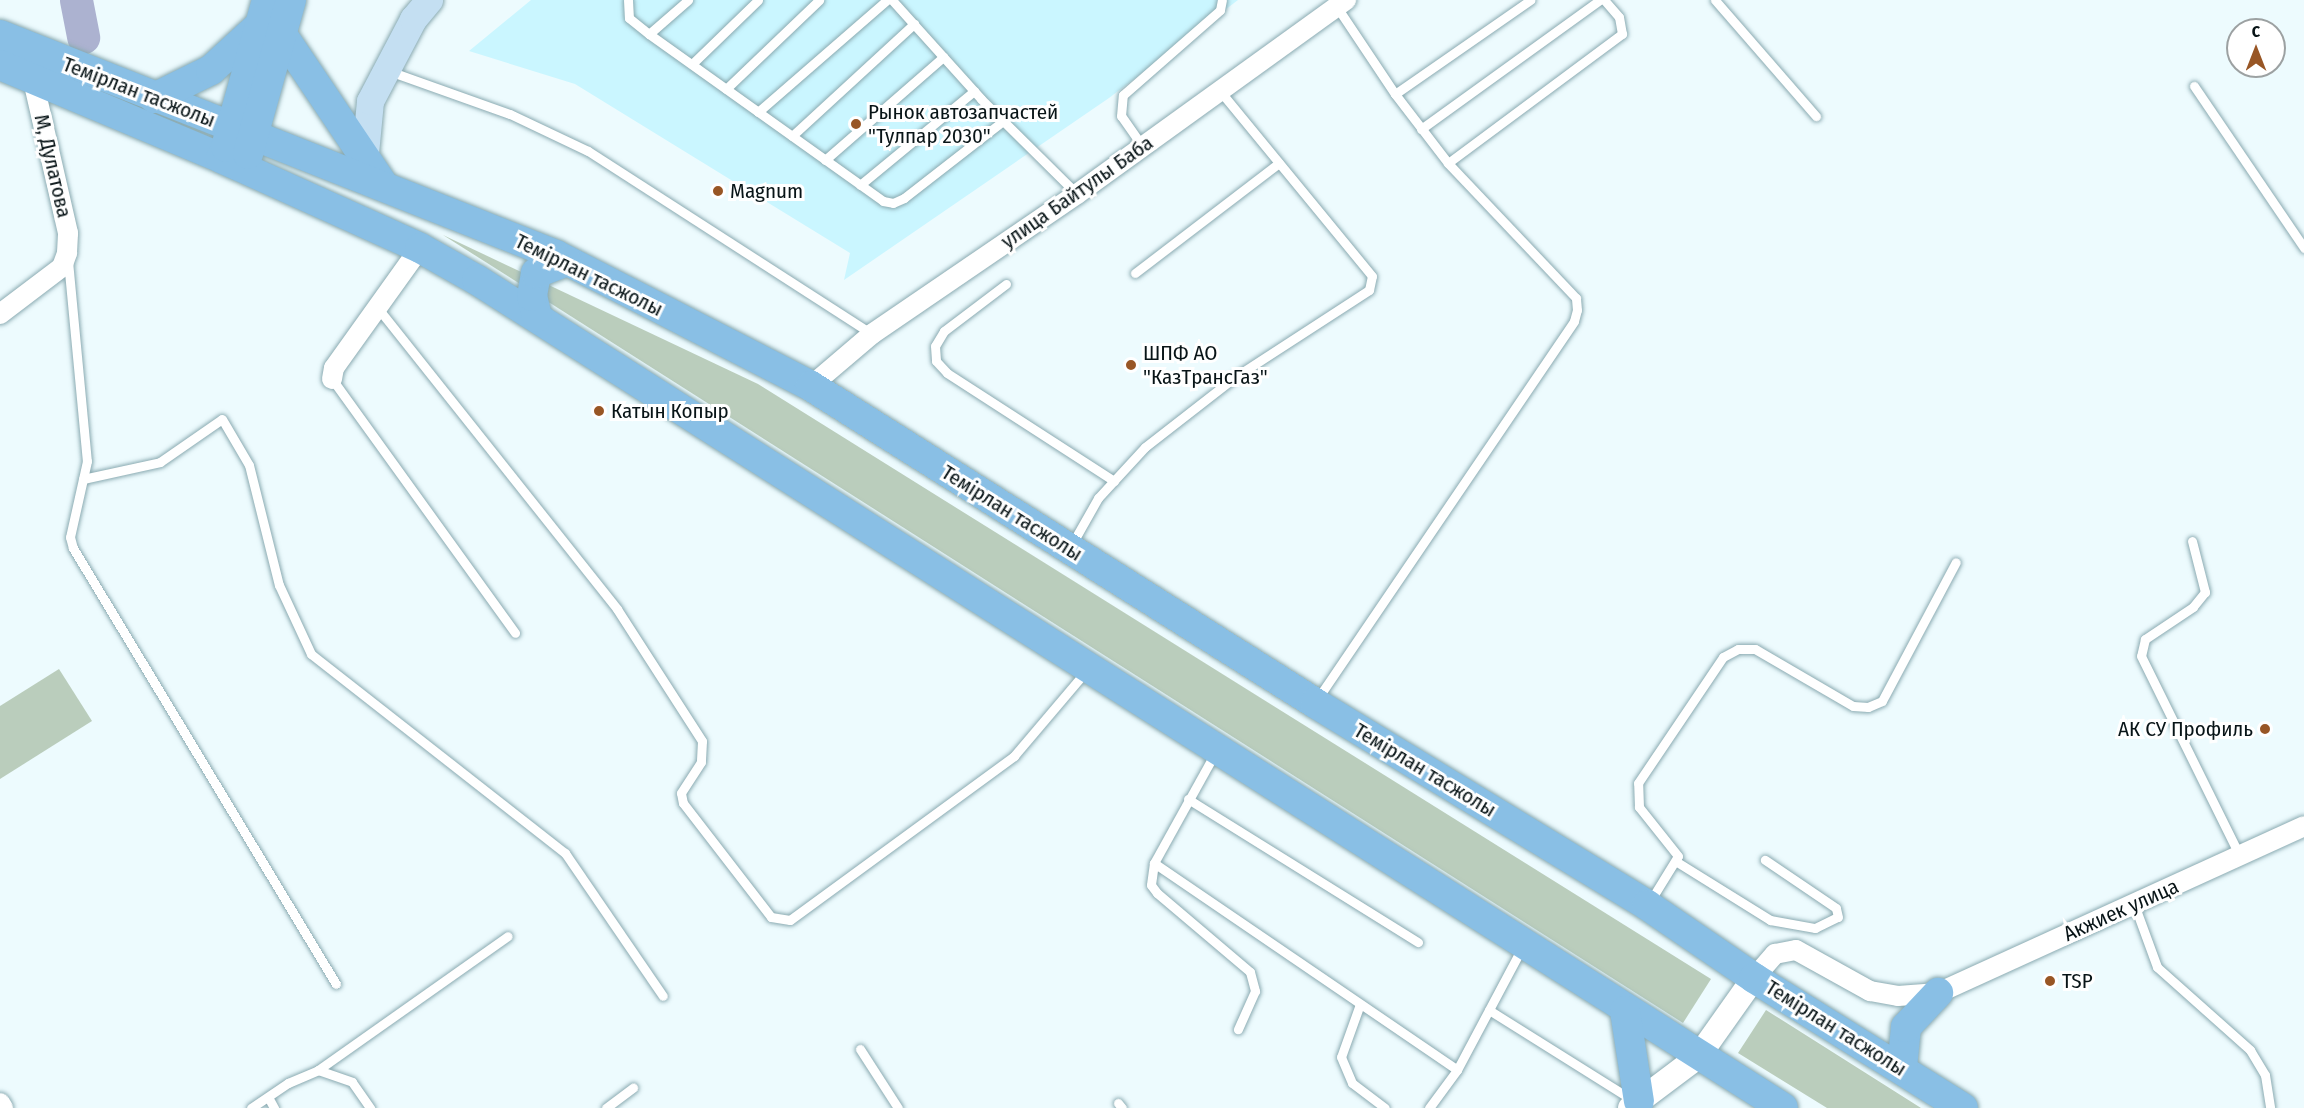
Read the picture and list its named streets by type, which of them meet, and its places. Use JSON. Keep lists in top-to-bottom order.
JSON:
{
  "streets": {
    "main road": ["Темірлан тасжолы"],
    "street": ["М, Дулатова", "улица Байтулы Баба", "Акжиек улица"]
  },
  "crossings": [
    ["Темірлан тасжолы", "М, Дулатова"],
    ["Темірлан тасжолы", "улица Байтулы Баба"]
  ],
  "places": [
    "Рынок автозапчастей \"Тулпар 2030\"",
    "Magnum",
    "ШПФ АО \"КазТрансГаз\"",
    "Катын Копыр",
    "АК СУ Профиль",
    "TSP"
  ],
  "north": "top"
}
